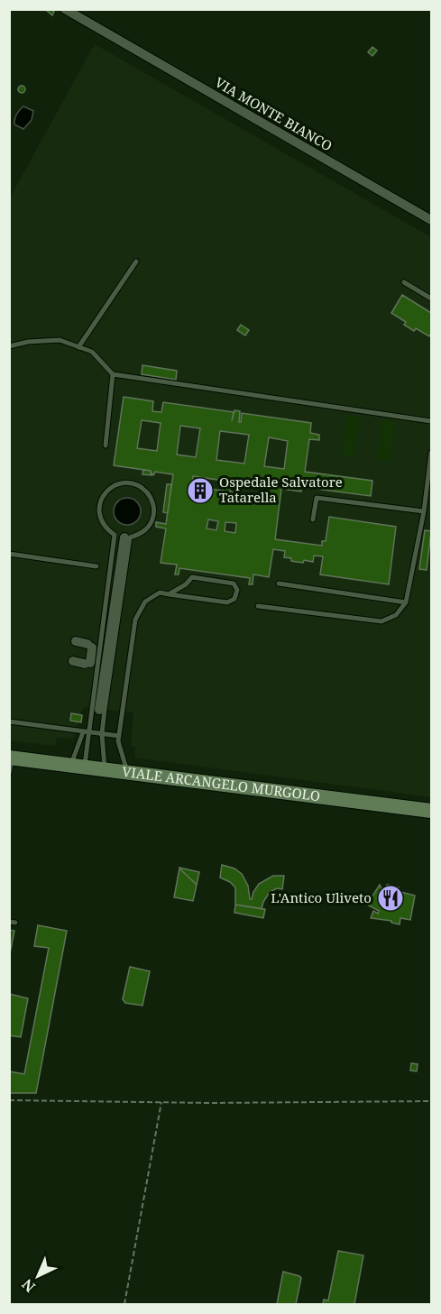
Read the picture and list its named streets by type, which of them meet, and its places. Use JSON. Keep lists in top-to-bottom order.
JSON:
{
  "streets": {
    "main road": ["VIALE ARCANGELO MURGOLO"],
    "street": ["VIA MONTE BIANCO"]
  },
  "places": {
    "building": ["Ospedale Salvatore Tatarella"],
    "restaurant": ["L'Antico Uliveto"]
  },
  "north": "bottom left"
}
